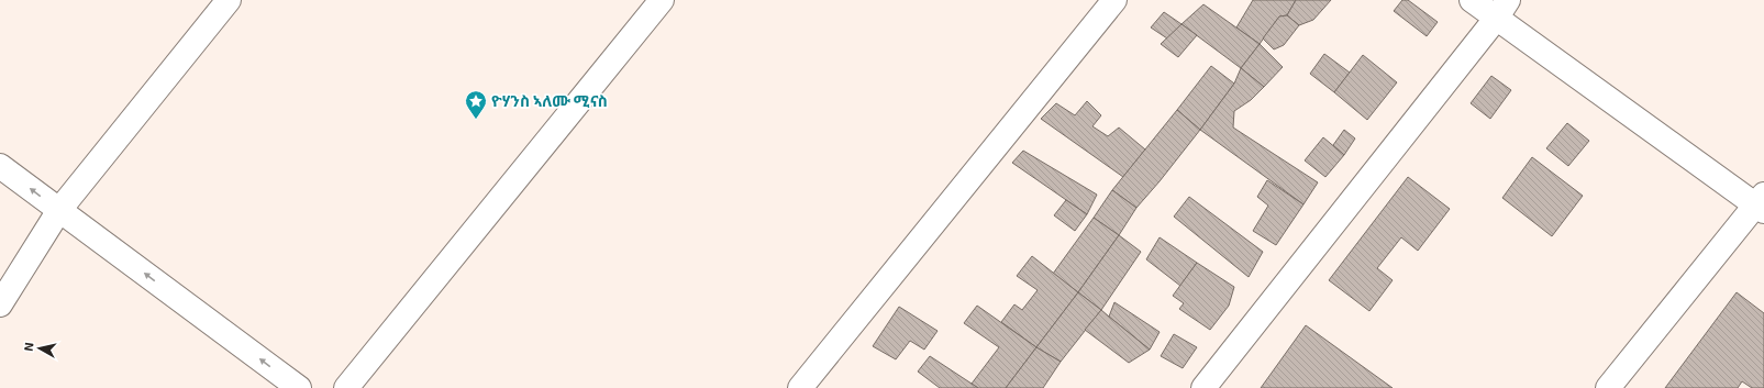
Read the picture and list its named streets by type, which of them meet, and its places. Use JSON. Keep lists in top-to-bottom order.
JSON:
{
  "places": {
    "place": ["ዮሃንስ ኣለሙ ሚናስ"]
  },
  "north": "left"
}
